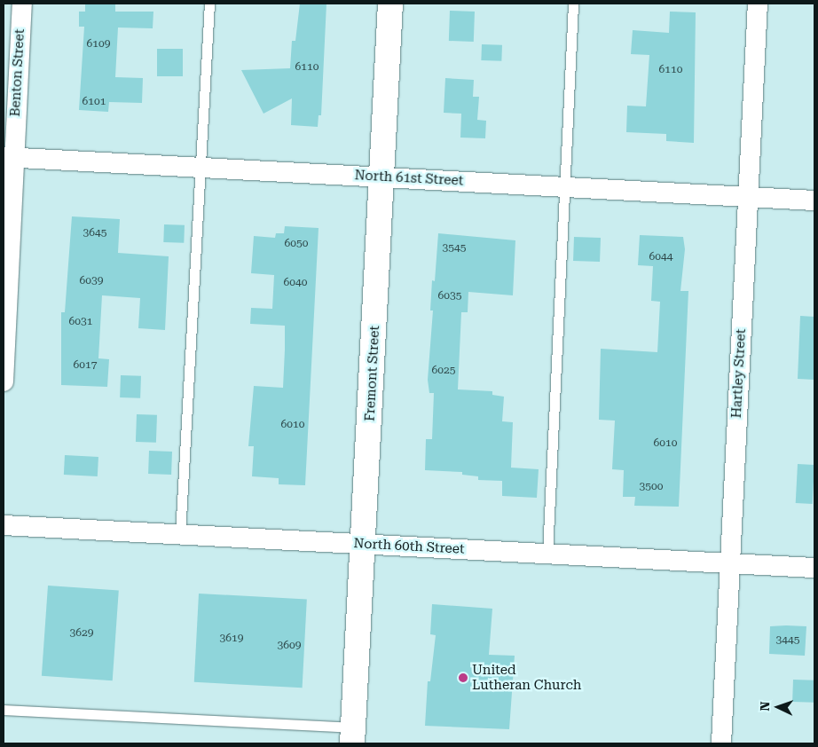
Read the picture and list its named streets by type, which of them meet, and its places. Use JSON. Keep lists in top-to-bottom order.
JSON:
{
  "streets": {
    "street": [
      "Benton Street",
      "North 61st Street",
      "Fremont Street",
      "Hartley Street",
      "North 60th Street"
    ]
  },
  "crossings": [
    ["Benton Street", "North 61st Street"],
    ["North 61st Street", "Fremont Street"],
    ["North 61st Street", "Hartley Street"],
    ["Fremont Street", "North 60th Street"],
    ["Hartley Street", "North 60th Street"]
  ],
  "places": ["United Lutheran Church"],
  "house_numbers": [
    "6109",
    "6110",
    "6110",
    "6101",
    "3645",
    "6050",
    "3545",
    "6044",
    "6039",
    "6040",
    "6035",
    "6031",
    "6017",
    "6025",
    "6010",
    "6010",
    "3500",
    "3629",
    "3619",
    "3445",
    "3609"
  ],
  "north": "left"
}
